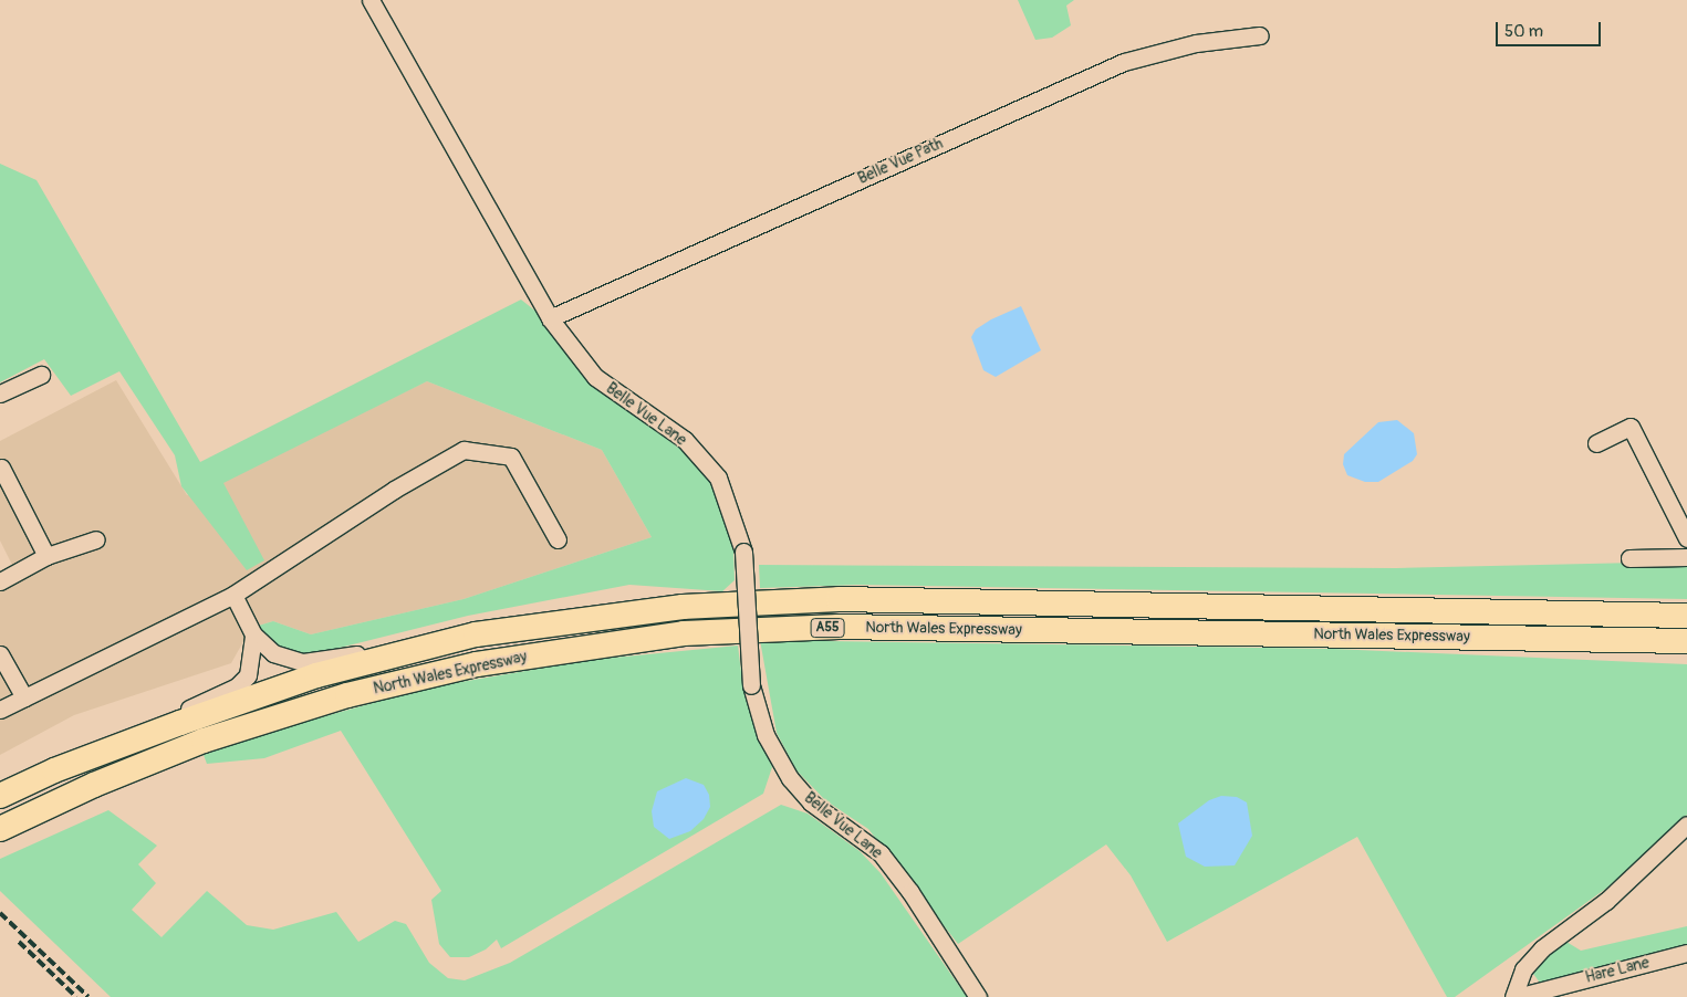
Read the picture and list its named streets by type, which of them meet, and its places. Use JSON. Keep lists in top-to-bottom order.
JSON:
{
  "streets": {
    "highway": ["A55", "North Wales Expressway"],
    "street": ["Belle Vue Path", "Belle Vue Lane", "Hare Lane"]
  },
  "crossings": [
    ["Belle Vue Path", "Belle Vue Lane"]
  ],
  "scale_bar": "50 m"
}
